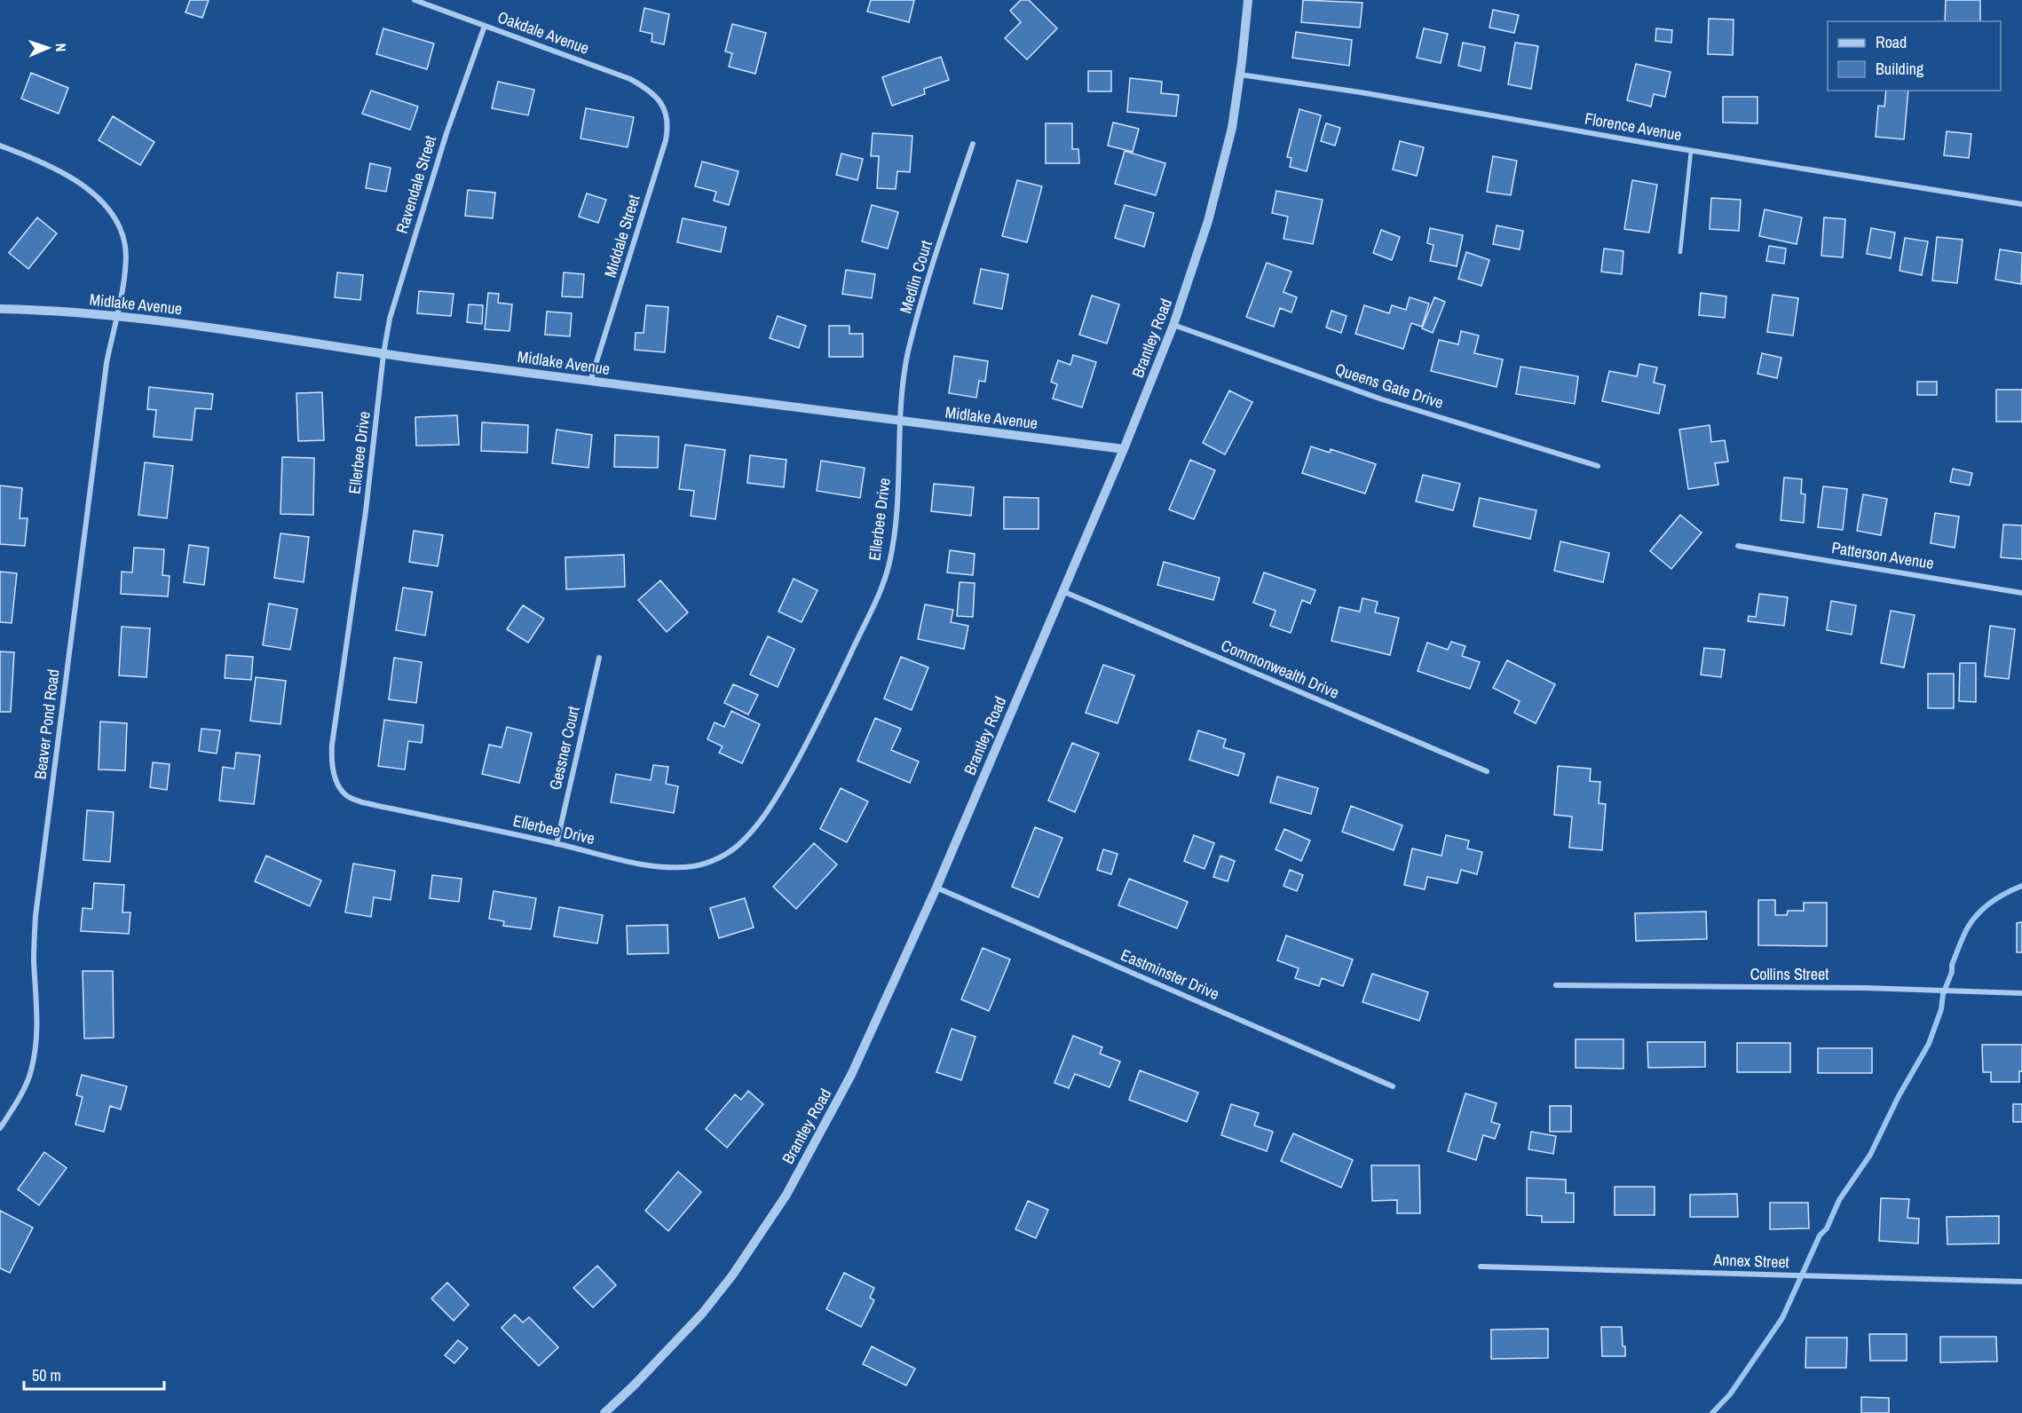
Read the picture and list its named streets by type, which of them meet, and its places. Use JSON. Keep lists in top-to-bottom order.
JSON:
{
  "streets": {
    "street": [
      "Oakdale Avenue",
      "Florence Avenue",
      "Ravendale Street",
      "Middale Street",
      "Medlin Court",
      "Midlake Avenue",
      "Brantley Road",
      "Queens Gate Drive",
      "Ellerbee Drive",
      "Patterson Avenue",
      "Commonwealth Drive",
      "Beaver Pond Road",
      "Gessner Court",
      "Eastminster Drive",
      "Collins Street",
      "Annex Street"
    ]
  },
  "crossings": [
    ["Oakdale Avenue", "Ravendale Street"],
    ["Oakdale Avenue", "Middale Street"],
    ["Florence Avenue", "Brantley Road"],
    ["Ravendale Street", "Midlake Avenue"],
    ["Ravendale Street", "Ellerbee Drive"],
    ["Middale Street", "Midlake Avenue"],
    ["Medlin Court", "Midlake Avenue"],
    ["Medlin Court", "Ellerbee Drive"],
    ["Midlake Avenue", "Brantley Road"],
    ["Midlake Avenue", "Ellerbee Drive"],
    ["Midlake Avenue", "Beaver Pond Road"],
    ["Brantley Road", "Queens Gate Drive"],
    ["Brantley Road", "Commonwealth Drive"],
    ["Brantley Road", "Eastminster Drive"],
    ["Ellerbee Drive", "Gessner Court"]
  ],
  "legend": ["Road", "Building"],
  "scale_bar": "50 m",
  "north": "right"
}
